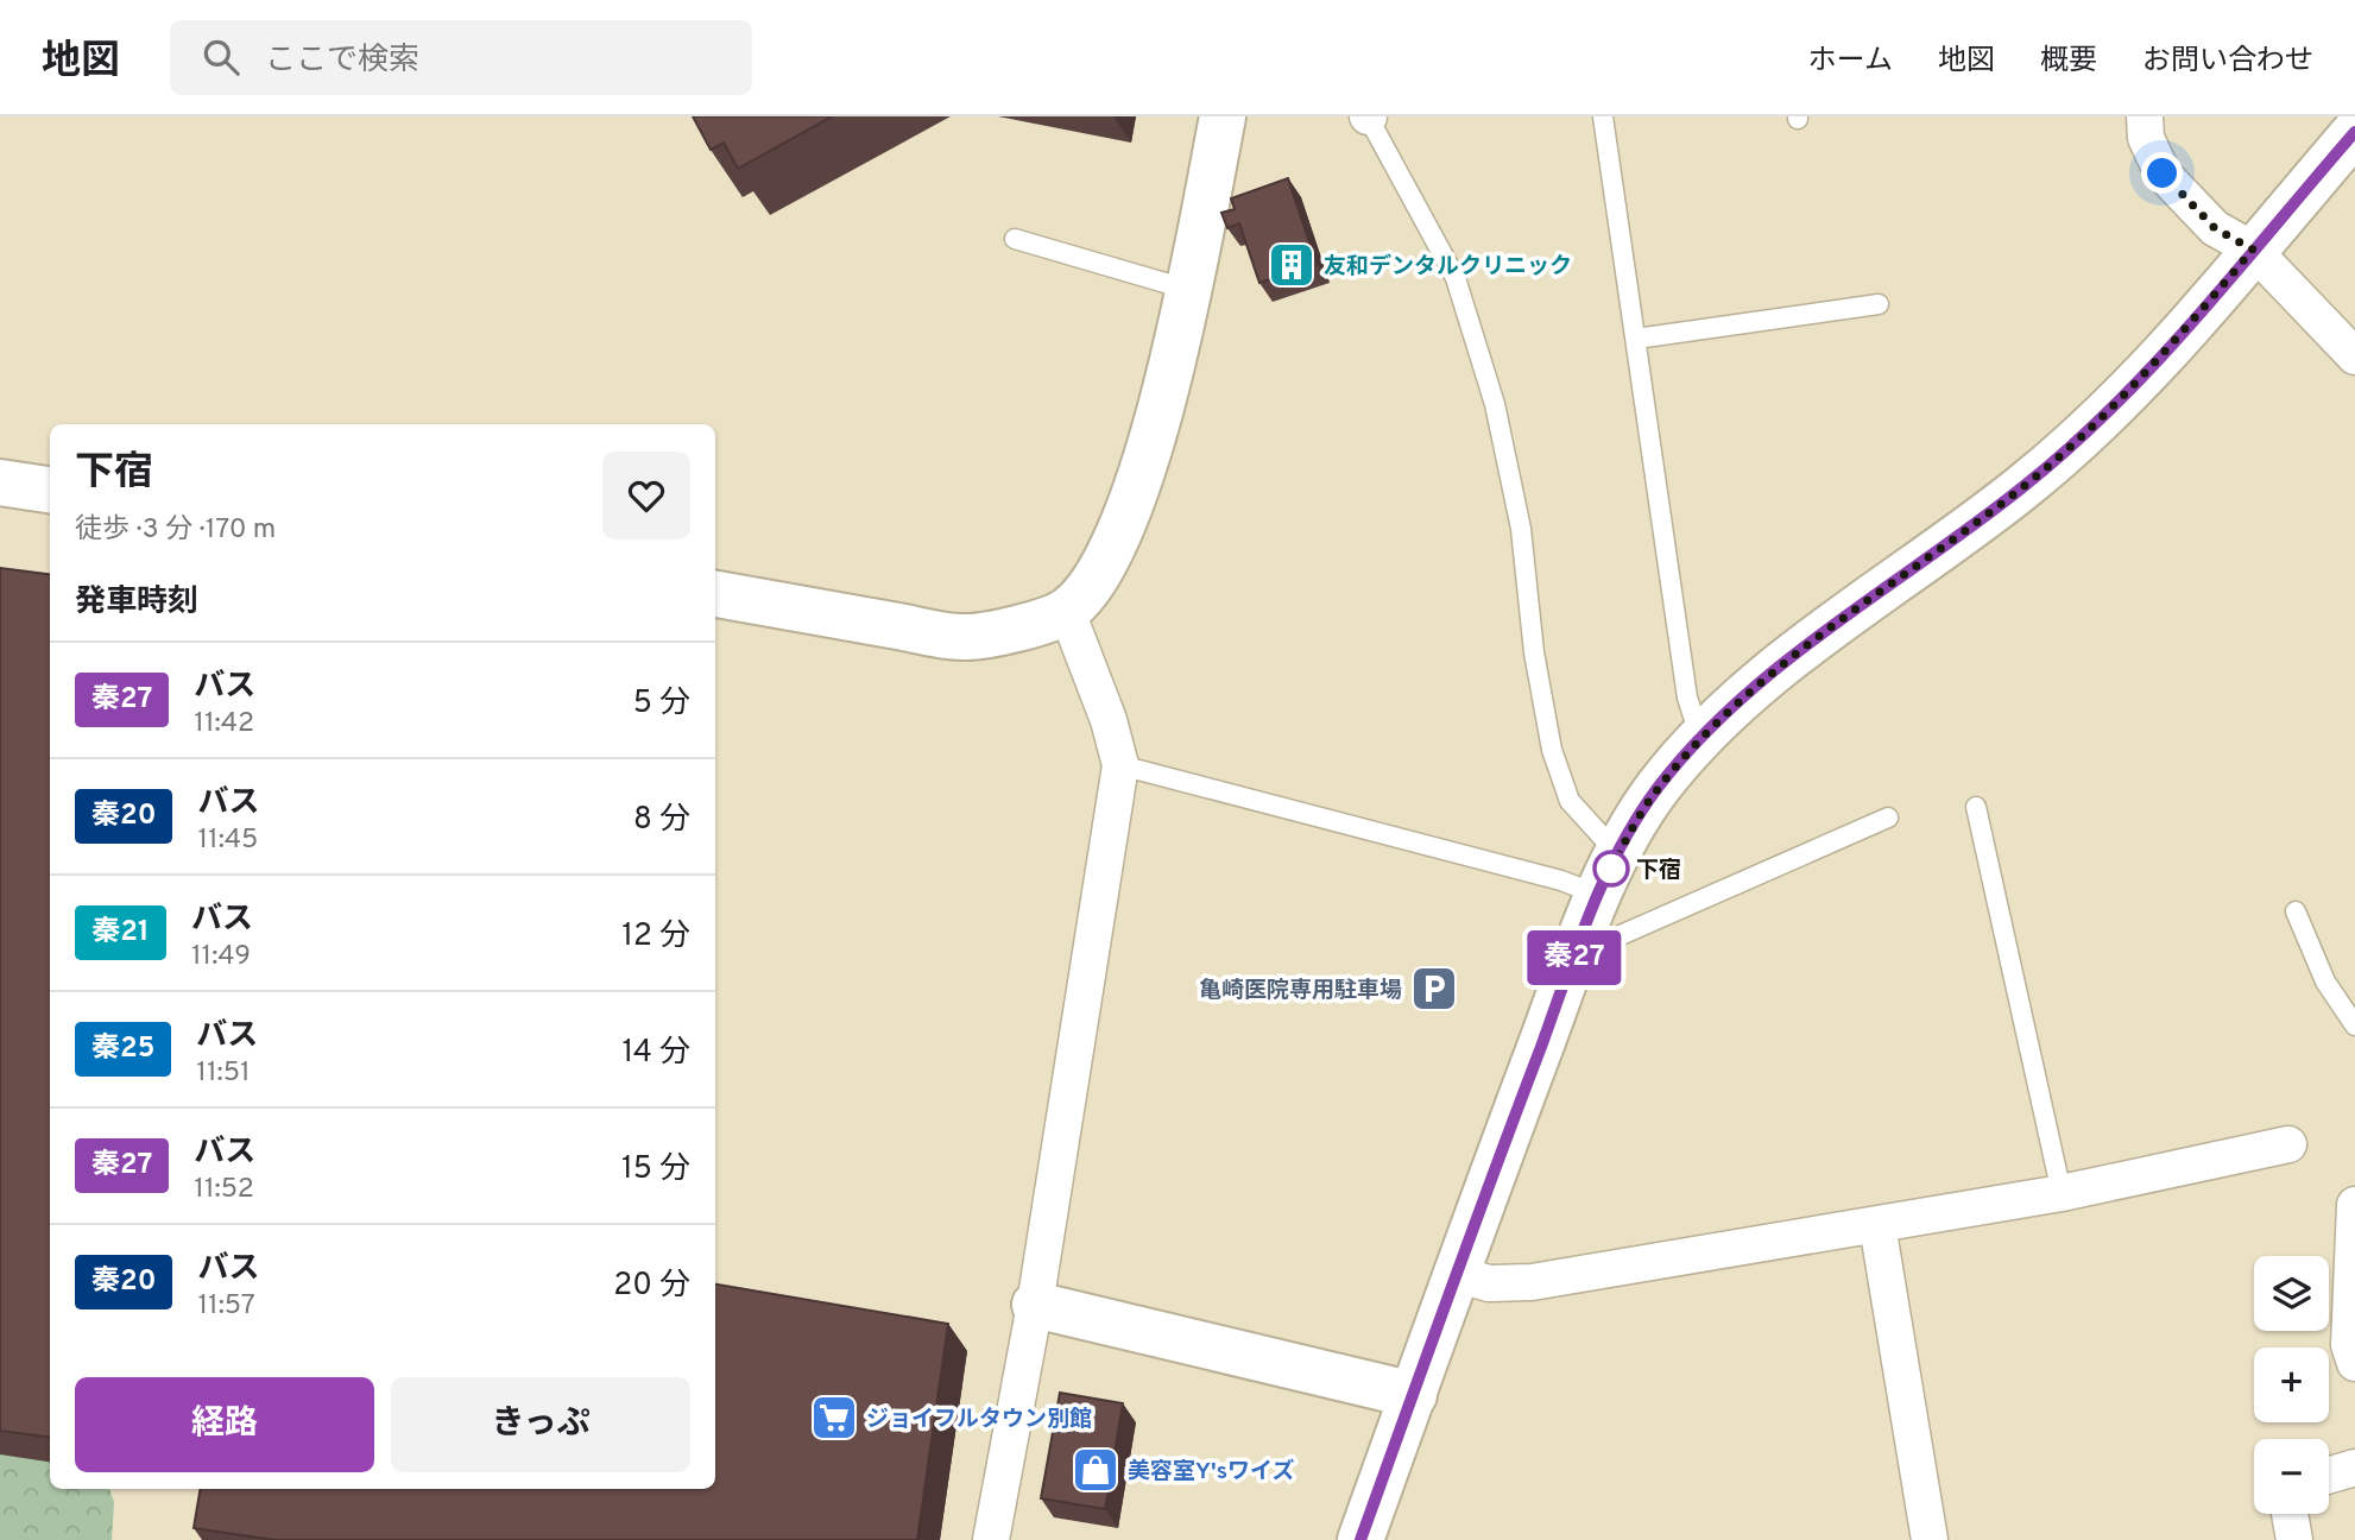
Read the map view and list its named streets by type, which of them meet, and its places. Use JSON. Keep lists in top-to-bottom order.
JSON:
{
  "places": {
    "building": ["友和デンタルクリニック"],
    "other": ["下宿"],
    "parking": ["亀崎医院専用駐車場"],
    "supermarket": ["ジョイフルタウン別館"],
    "shop": ["美容室Y'sワイズ"]
  },
  "lines": ["bus line 秦27"],
  "page": {
    "header": "地図",
    "search": "ここで検索",
    "nav": [
      "ホーム",
      "地図",
      "概要",
      "お問い合わせ"
    ],
    "on_map": "秦27",
    "heading": [
      ["下宿", "徒歩 · 3 分 · 170 m"],
      "発車時刻"
    ],
    "list": [
      {
        "mark": "秦27",
        "name": "バス",
        "note": "11:42",
        "value": "5 分"
      },
      {
        "mark": "秦20",
        "name": "バス",
        "note": "11:45",
        "value": "8 分"
      },
      {
        "mark": "秦21",
        "name": "バス",
        "note": "11:49",
        "value": "12 分"
      },
      {
        "mark": "秦25",
        "name": "バス",
        "note": "11:51",
        "value": "14 分"
      },
      {
        "mark": "秦27",
        "name": "バス",
        "note": "11:52",
        "value": "15 分"
      },
      {
        "mark": "秦20",
        "name": "バス",
        "note": "11:57",
        "value": "20 分"
      }
    ],
    "map_buttons": ["+", "−"],
    "buttons": ["経路", "きっぷ"]
  }
}
